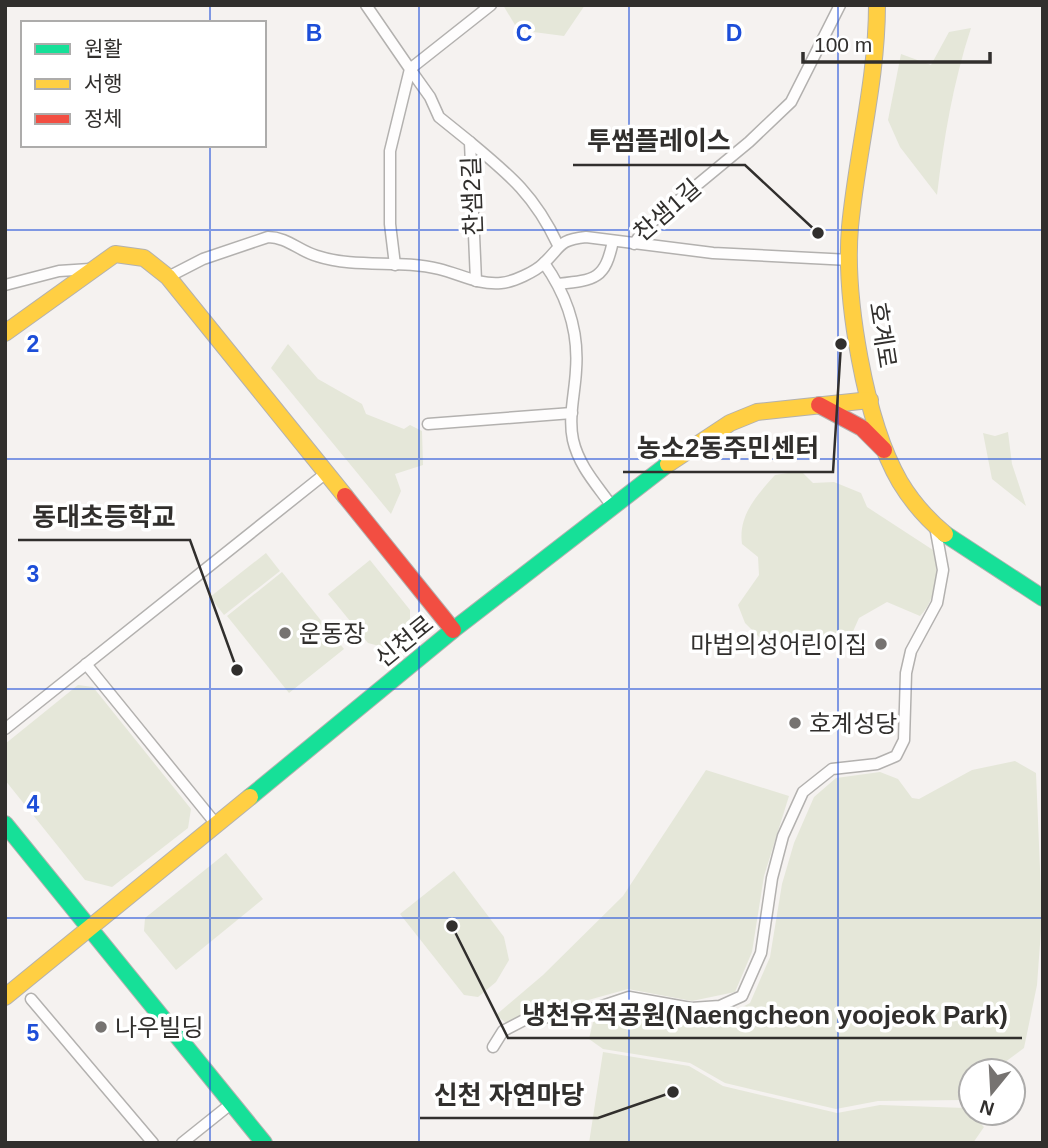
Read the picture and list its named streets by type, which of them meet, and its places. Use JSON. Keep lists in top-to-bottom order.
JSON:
{
  "streets": {
    "street": [
      "찬샘2길",
      "찬샘1길",
      "호계로",
      "신천로"
    ]
  },
  "crossings": [
    ["호계로", "신천로"]
  ],
  "places": [
    "투썸플레이스",
    "농소2동주민센터",
    "운동장",
    "마법의성어린이집",
    "동대초등학교",
    "호계성당",
    "냉천유적공원(Naengcheon yoojeok Park)",
    "나우빌딩",
    "신천 자연마당"
  ],
  "legend": ["원활", "서행", "정체"],
  "scale_bar": "100 m",
  "north": "bottom",
  "grid": {
    "columns": ["B", "C", "D"],
    "rows": [
      "2",
      "3",
      "4",
      "5"
    ]
  }
}
